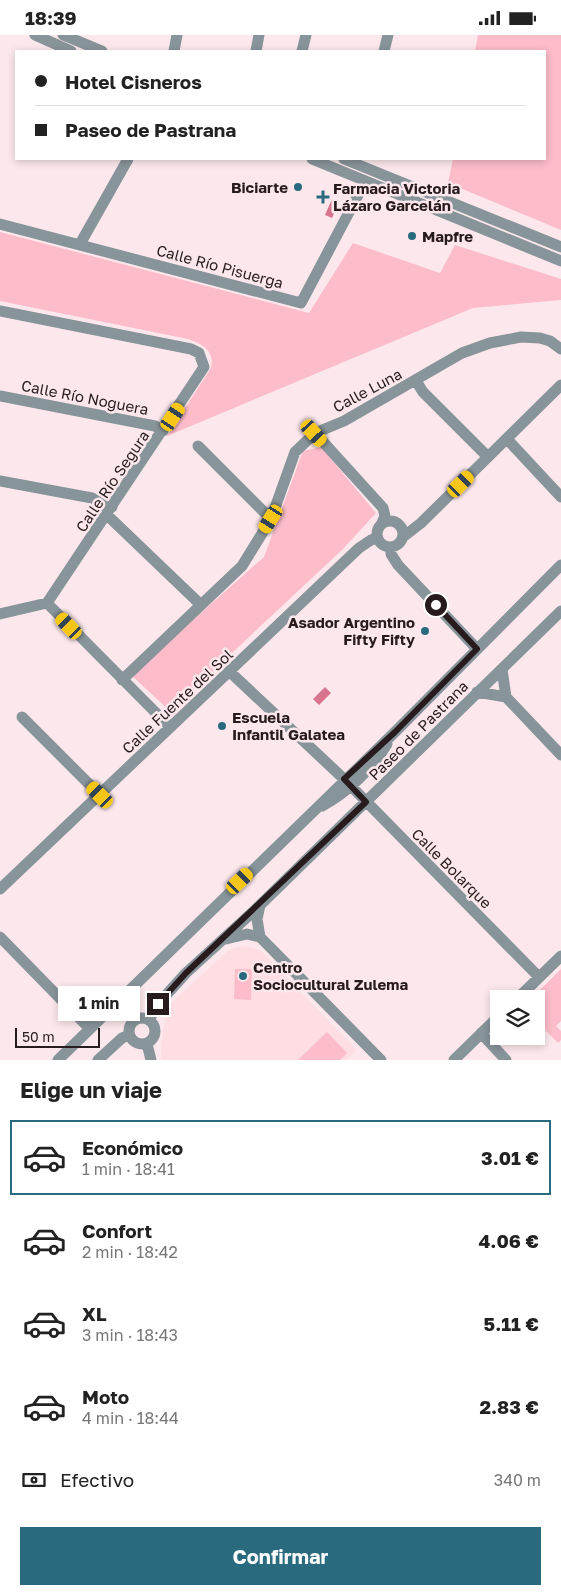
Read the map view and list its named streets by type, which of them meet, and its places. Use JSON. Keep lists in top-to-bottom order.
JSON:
{
  "streets": {
    "street": [
      "Calle Río Pisuerga",
      "Calle Luna",
      "Calle Río Noguera",
      "Calle Río Segura",
      "Calle Fuente del Sol",
      "Paseo de Pastrana",
      "Calle Bolarque"
    ]
  },
  "crossings": [
    ["Calle Río Noguera", "Calle Río Segura"],
    ["Calle Fuente del Sol", "Calle Bolarque"],
    ["Paseo de Pastrana", "Calle Bolarque"]
  ],
  "places": {
    "other": [
      "Biciarte",
      "Mapfre",
      "Asador Argentino Fifty Fifty",
      "Escuela Infantil Galatea",
      "Centro Sociocultural Zulema"
    ],
    "health": ["Farmacia Victoria Lázaro Garcelán"]
  },
  "scale_bar": "50 m",
  "page": {
    "status": "18:39",
    "banner": ["Hotel Cisneros", "Paseo de Pastrana"],
    "bubble": "1 min",
    "scale": "50 m",
    "heading": "Elige un viaje",
    "list": [
      {
        "name": "Económico",
        "note": "1 min · 18:41",
        "value": "3.01 €"
      },
      {
        "name": "Confort",
        "note": "2 min · 18:42",
        "value": "4.06 €"
      },
      {
        "name": "XL",
        "note": "3 min · 18:43",
        "value": "5.11 €"
      },
      {
        "name": "Moto",
        "note": "4 min · 18:44",
        "value": "2.83 €"
      }
    ],
    "pay": ["Efectivo", "340 m"],
    "buttons": "Confirmar"
  }
}
